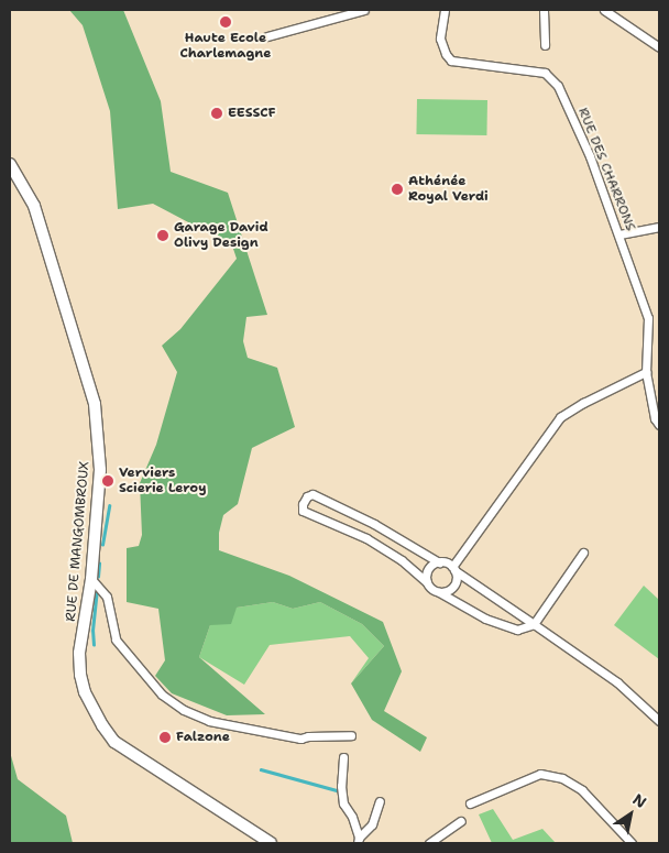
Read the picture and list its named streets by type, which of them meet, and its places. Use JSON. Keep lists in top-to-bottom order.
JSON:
{
  "streets": {
    "main road": ["RUE DE MANGOMBROUX"],
    "street": ["RUE DES CHARRONS"]
  },
  "places": [
    "Haute Ecole Charlemagne",
    "EESSCF",
    "Athénée Royal Verdi",
    "Garage David Olivy Design",
    "Verviers Scierie Leroy",
    "Falzone"
  ],
  "north": "top right"
}
